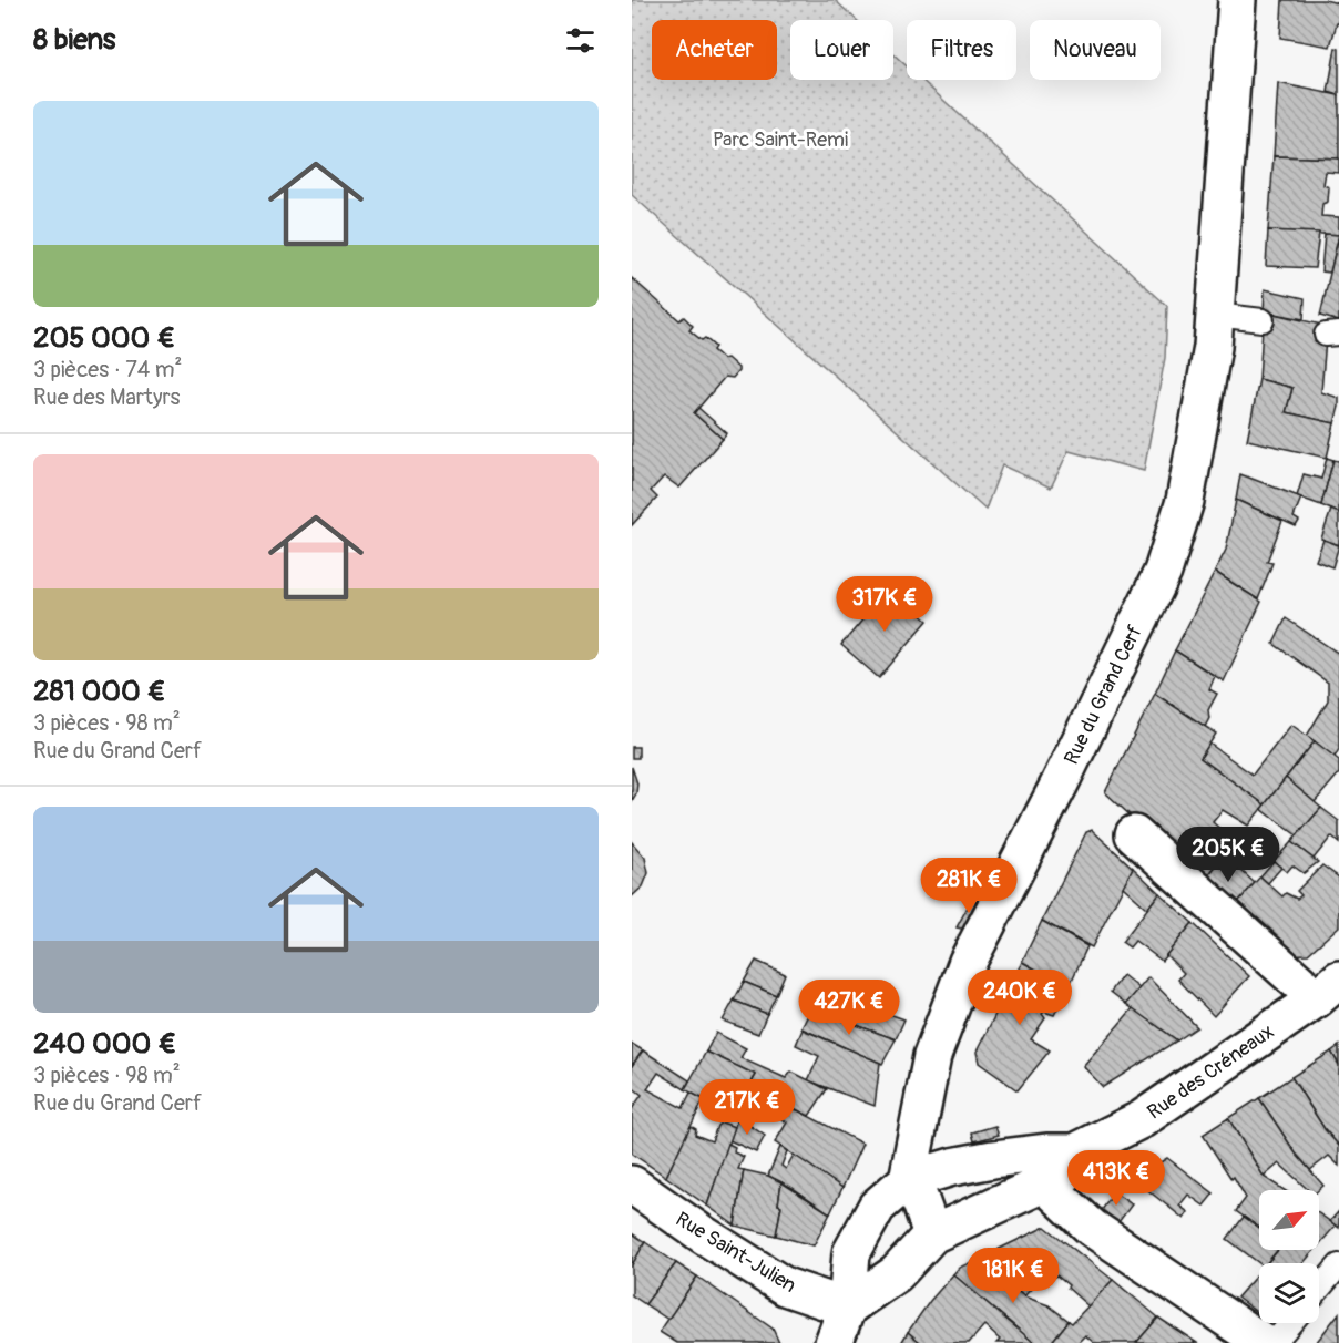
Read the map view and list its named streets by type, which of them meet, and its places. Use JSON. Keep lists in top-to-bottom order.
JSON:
{
  "streets": {
    "street": ["Rue du Grand Cerf", "Rue des Créneaux", "Rue Saint-Julien"]
  },
  "parks": ["Parc Saint-Remi"],
  "north": "top right",
  "page": {
    "heading": "8 biens",
    "chip": [
      "Acheter",
      "Louer",
      "Filtres",
      "Nouveau"
    ],
    "list": [
      {
        "name": "205 000 €",
        "note": "3 pièces · 74 m² · Rue des Martyrs"
      },
      {
        "name": "281 000 €",
        "note": "3 pièces · 98 m² · Rue du Grand Cerf"
      },
      {
        "name": "240 000 €",
        "note": "3 pièces · 98 m² · Rue du Grand Cerf"
      }
    ],
    "price": [
      "317K €",
      "205K €",
      "281K €",
      "240K €",
      "427K €",
      "217K €",
      "413K €",
      "181K €"
    ]
  }
}
